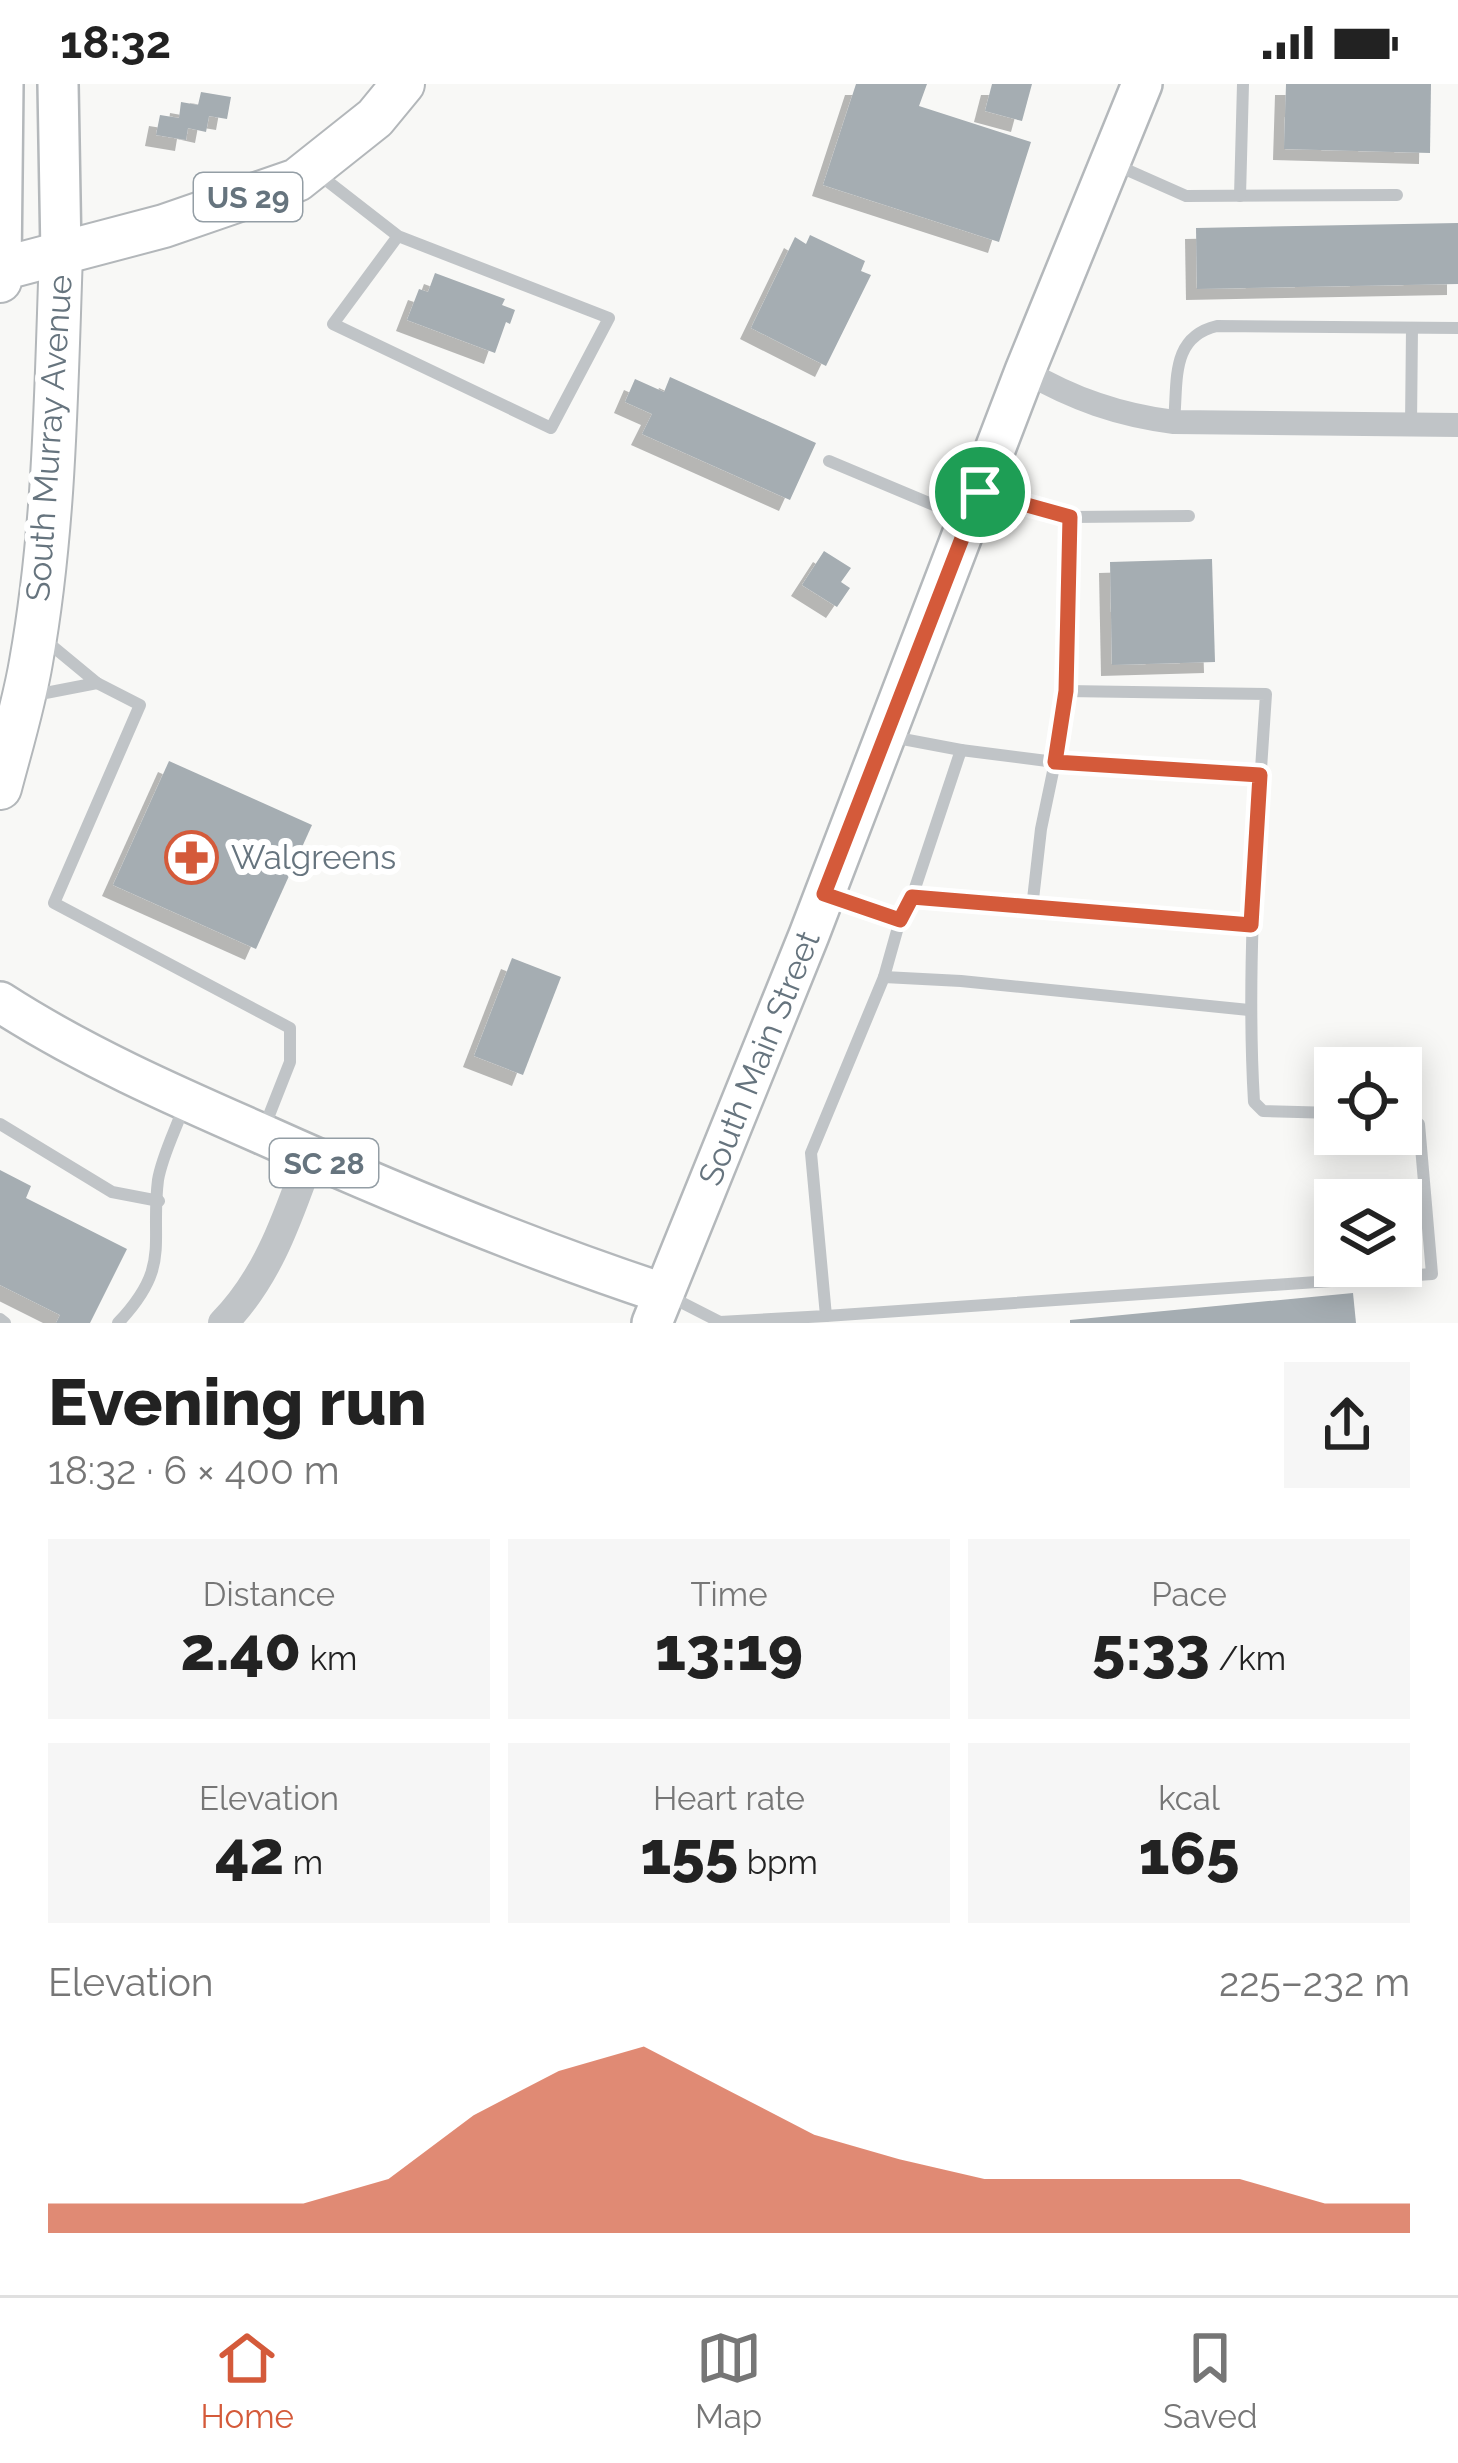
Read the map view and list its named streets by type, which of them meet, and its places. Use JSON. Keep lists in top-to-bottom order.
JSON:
{
  "streets": {
    "highway": ["US 29", "South Murray Avenue"],
    "main road": ["South Main Street", "SC 28"]
  },
  "crossings": [
    ["US 29", "South Murray Avenue"],
    ["South Main Street", "SC 28"]
  ],
  "places": {
    "pharmacy": ["Walgreens"]
  },
  "page": {
    "status": "18:32",
    "heading": ["Evening run", "18:32 · 6 × 400 m"],
    "stats": [
      ["Distance", "2.40 km"],
      ["Time", "13:19"],
      ["Pace", "5:33 /km"],
      ["Elevation", "42 m"],
      ["Heart rate", "155 bpm"],
      ["kcal", "165"]
    ],
    "chart": ["Elevation", "225–232 m"],
    "tabs": ["Home", "Map", "Saved"]
  }
}
